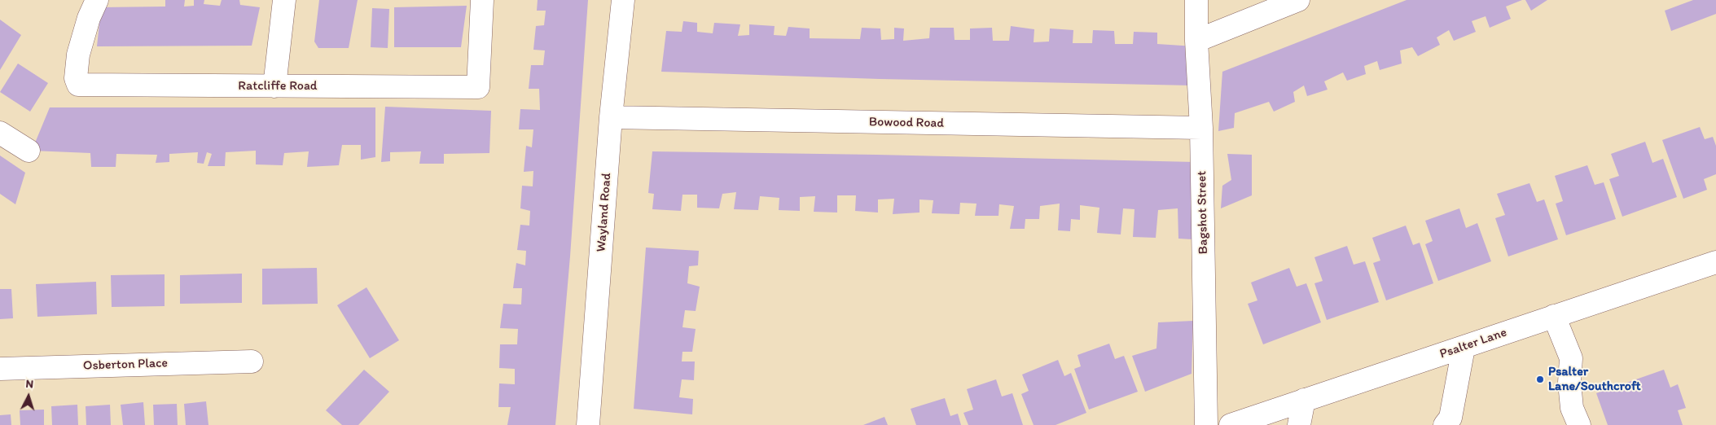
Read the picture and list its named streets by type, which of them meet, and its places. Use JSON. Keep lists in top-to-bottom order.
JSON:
{
  "streets": {
    "street": [
      "Ratcliffe Road",
      "Bowood Road",
      "Wayland Road",
      "Bagshot Street",
      "Psalter Lane",
      "Osberton Place"
    ]
  },
  "crossings": [
    ["Bowood Road", "Wayland Road"],
    ["Bowood Road", "Bagshot Street"]
  ],
  "places": ["Psalter Lane/Southcroft"],
  "north": "top"
}
